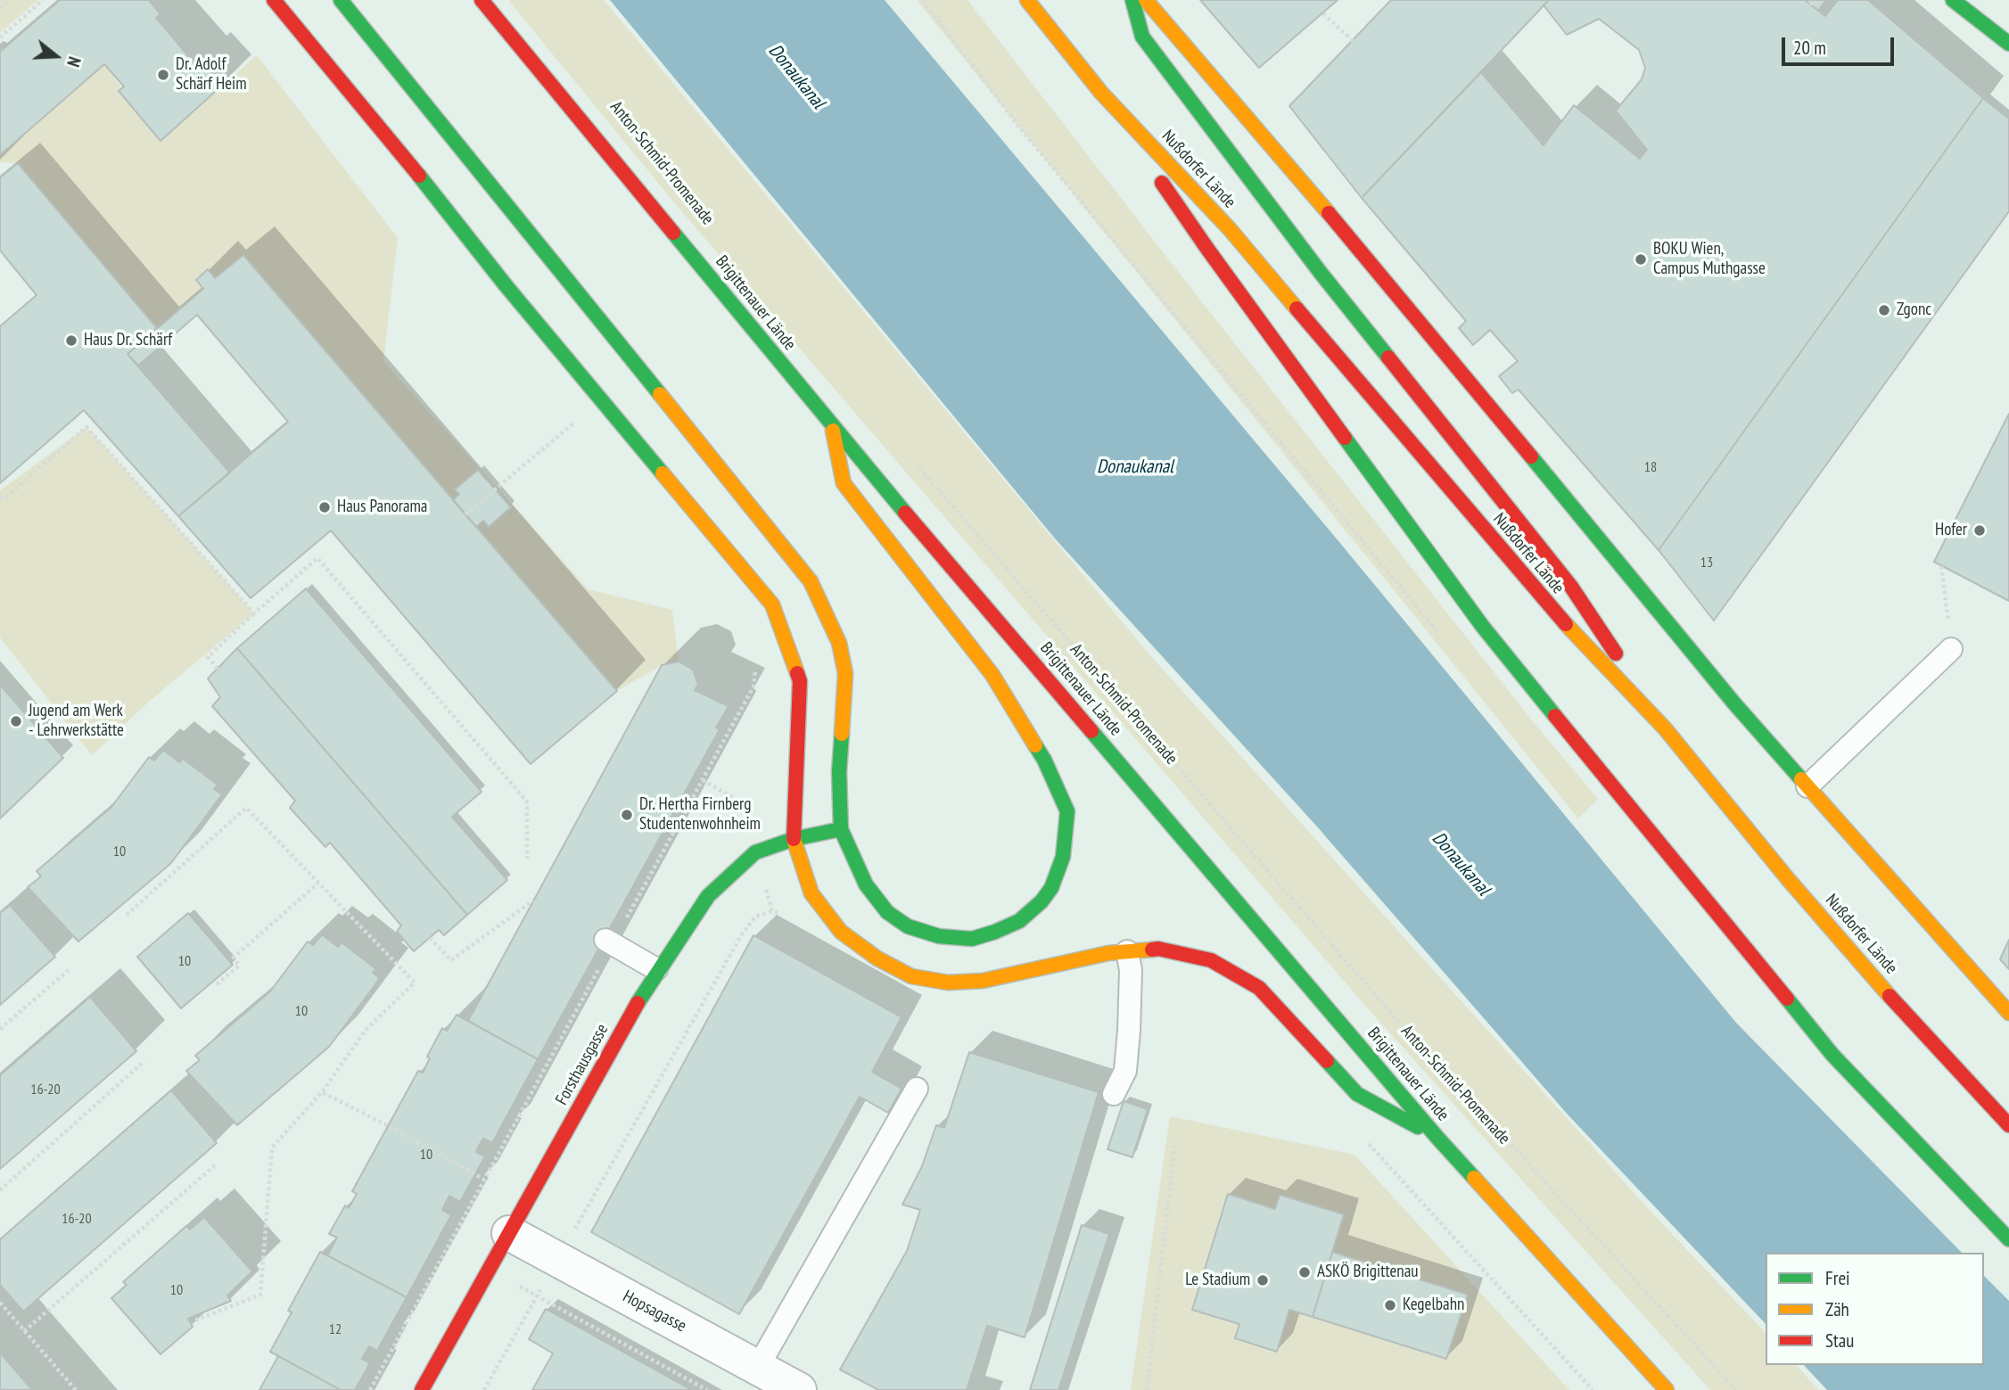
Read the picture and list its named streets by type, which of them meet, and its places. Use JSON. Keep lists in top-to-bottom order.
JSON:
{
  "streets": {
    "main road": ["Nußdorfer Lände", "Brigittenauer Lände", "Forsthausgasse"],
    "street": ["Hopsagasse"],
    "path": ["Anton-Schmid-Promenade"]
  },
  "crossings": [
    ["Forsthausgasse", "Hopsagasse"]
  ],
  "water": ["Donaukanal"],
  "places": [
    "Dr. Adolf Schärf Heim",
    "BOKU Wien, Campus Muthgasse",
    "Zgonc",
    "Haus Dr. Schärf",
    "Haus Panorama",
    "Hofer",
    "Jugend am Werk - Lehrwerkstätte",
    "Dr. Hertha Firnberg Studentenwohnheim",
    "ASKÖ Brigittenau",
    "Le Stadium",
    "Kegelbahn"
  ],
  "house_numbers": [
    "18",
    "13",
    "10",
    "10",
    "10",
    "16-20",
    "10",
    "16-20",
    "10",
    "12"
  ],
  "legend": ["Frei", "Zäh", "Stau"],
  "scale_bar": "20 m",
  "north": "right"
}
